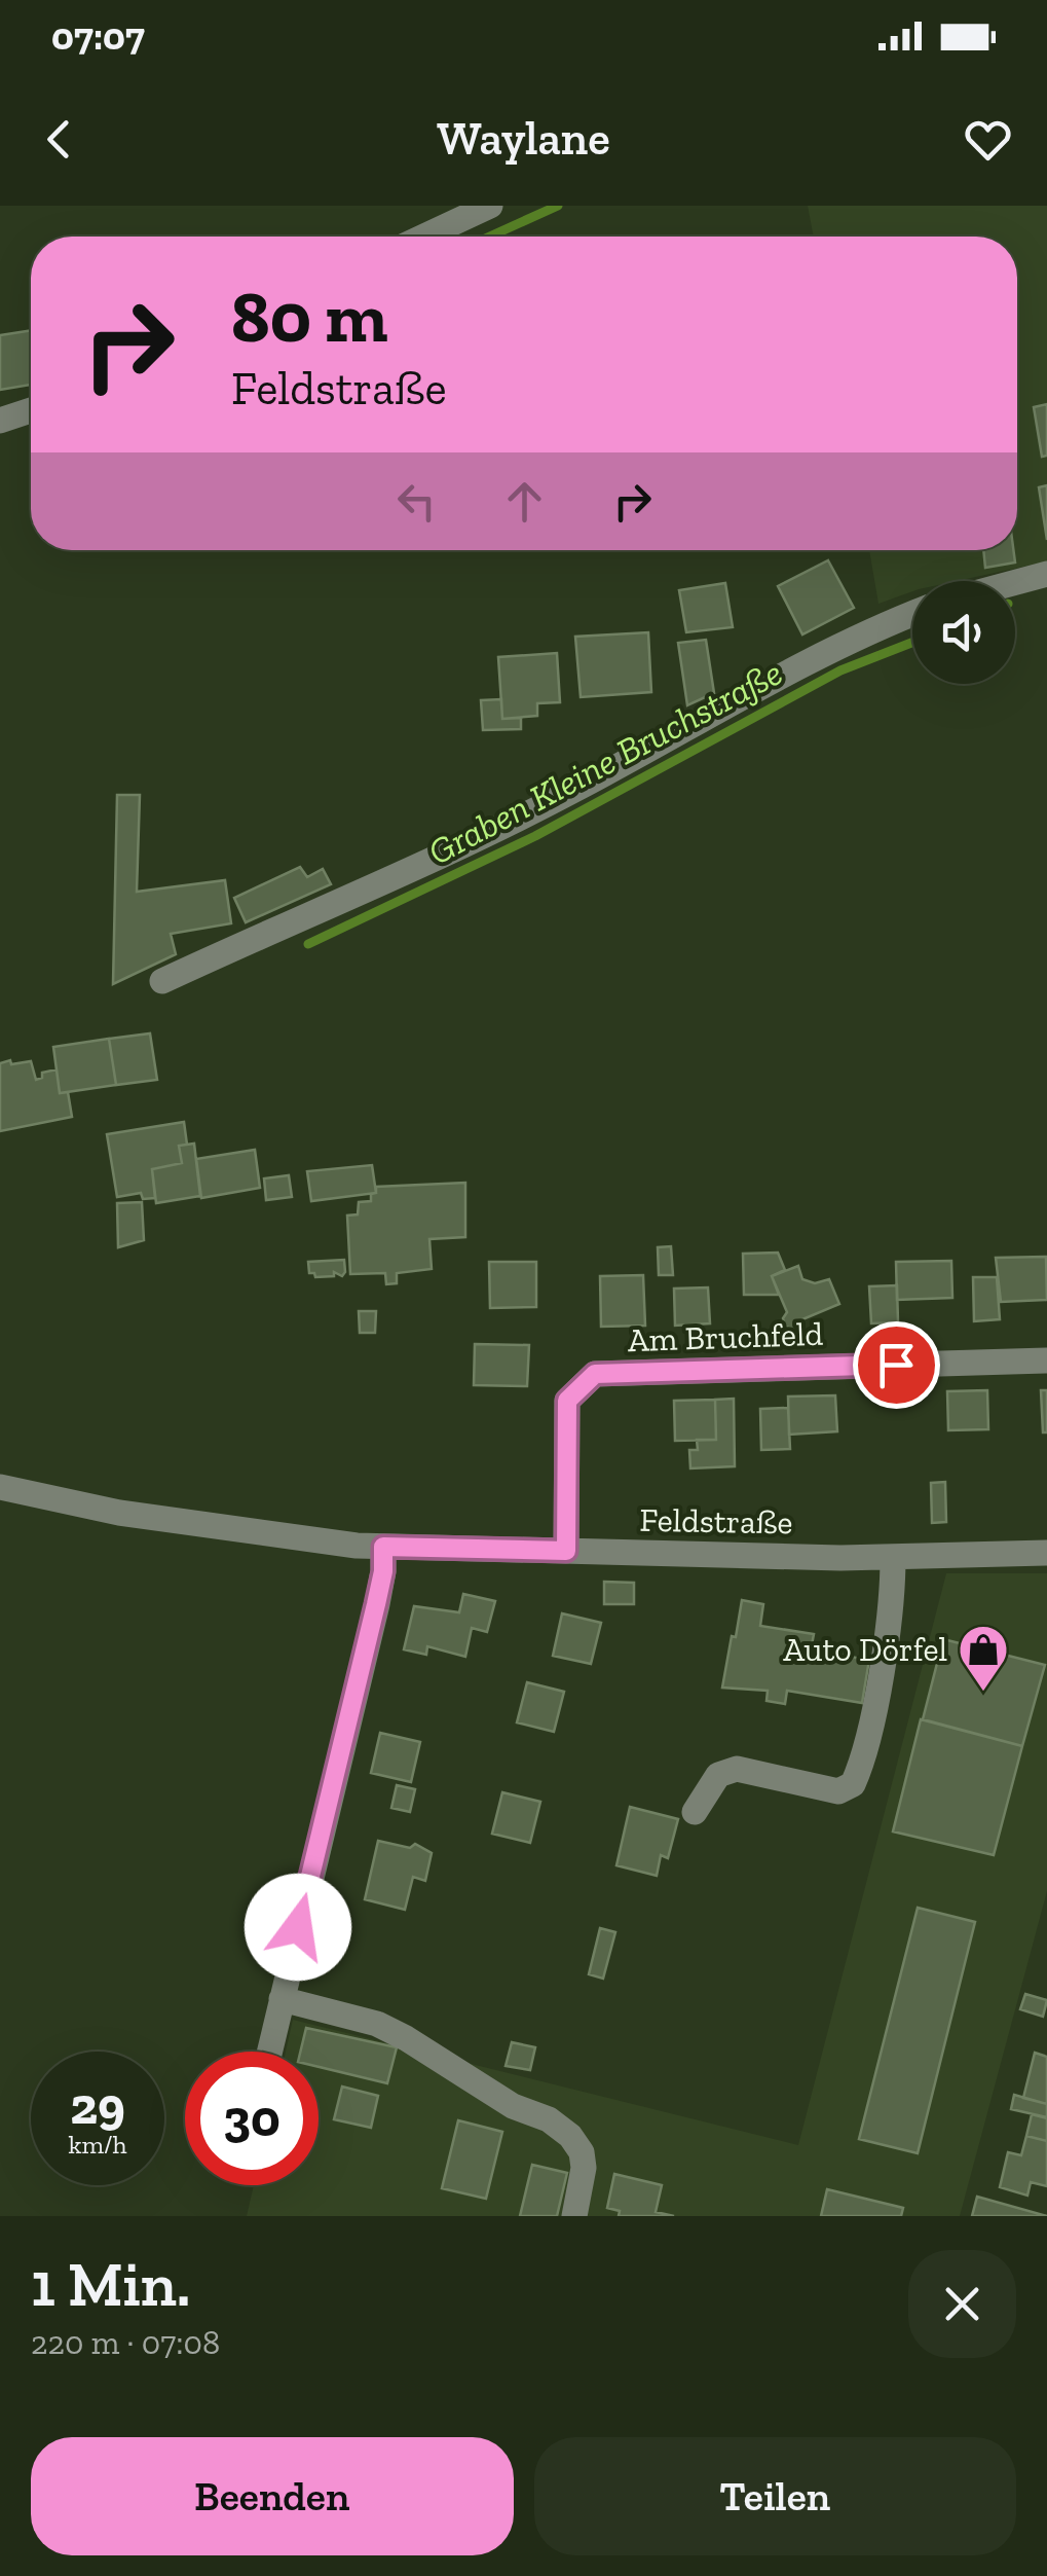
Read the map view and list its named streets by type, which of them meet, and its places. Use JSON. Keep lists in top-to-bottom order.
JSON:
{
  "streets": {
    "street": ["Am Bruchfeld", "Feldstraße"]
  },
  "crossings": [
    ["Am Bruchfeld", "Feldstraße"]
  ],
  "water": ["Graben Kleine Bruchstraße"],
  "places": {
    "shop": ["Auto Dörfel"]
  },
  "page": {
    "status": "07:07",
    "header": "Waylane",
    "turn": ["80 m", "Feldstraße"],
    "speed": "29 km/h",
    "limit": "30",
    "heading": ["1 Min.", "220 m · 07:08"],
    "buttons": ["Beenden", "Teilen"]
  }
}
